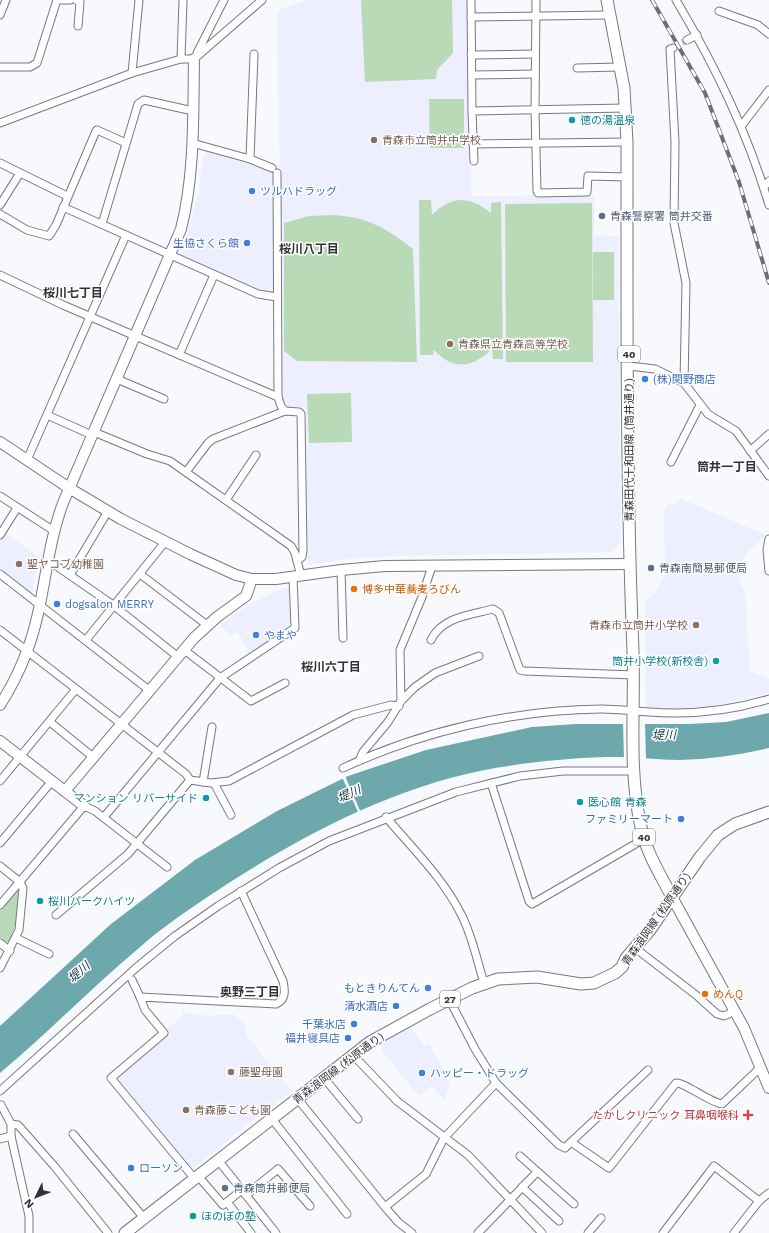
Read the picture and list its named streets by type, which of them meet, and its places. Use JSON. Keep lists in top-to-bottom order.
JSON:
{
  "streets": {
    "main road": [
      "40",
      "青森田代十和田線 (筒井通り)",
      "青森浪岡線 (松原通り)",
      "27"
    ]
  },
  "crossings": [
    ["青森田代十和田線 (筒井通り)", "青森浪岡線 (松原通り)"]
  ],
  "districts": [
    "桜川八丁目",
    "桜川七丁目",
    "筒井一丁目",
    "桜川六丁目",
    "奥野三丁目"
  ],
  "water": ["堤川"],
  "places": {
    "other": [
      "徳の湯温泉",
      "青森市立筒井中学校",
      "ツルハドラッグ",
      "青森警察署 筒井交番",
      "生協さくら館",
      "青森県立青森高等学校",
      "(株)関野商店",
      "聖ヤコブ幼稚園",
      "青森南簡易郵便局",
      "博多中華蕎麦ろびん",
      "dogsalon MERRY",
      "青森市立筒井小学校",
      "やまや",
      "筒井小学校(新校舎)",
      "マンション リバーサイド",
      "医心館 青森",
      "ファミリーマート",
      "桜川パークハイツ",
      "もときりんてん",
      "めんQ",
      "清水酒店",
      "千葉氷店",
      "福井寝具店",
      "藤聖母園",
      "ハッピー・ドラッグ",
      "青森藤こども園",
      "ローソン",
      "青森筒井郵便局",
      "ほのぼの塾"
    ],
    "health": ["たかしクリニック 耳鼻咽喉科"]
  },
  "north": "bottom left"
}
